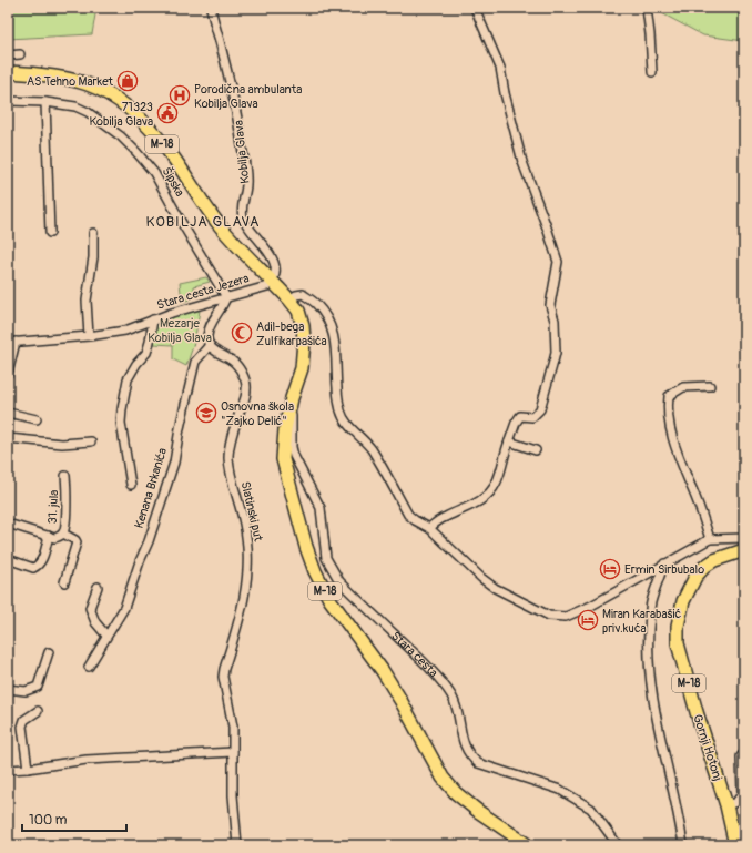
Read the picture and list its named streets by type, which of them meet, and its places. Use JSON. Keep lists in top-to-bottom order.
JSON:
{
  "streets": {
    "main road": ["M-18", "Stara cesta", "Gornji Hotonj"],
    "street": [
      "Kobilja Glava",
      "Šipska",
      "Stara cesta Jezera",
      "Kenana Brkanića",
      "31. jula",
      "Slatinski put"
    ]
  },
  "crossings": [
    ["M-18", "Kobilja Glava"],
    ["M-18", "Stara cesta Jezera"],
    ["M-18", "Stara cesta"],
    ["Kobilja Glava", "Stara cesta Jezera"],
    ["Kobilja Glava", "Stara cesta"],
    ["Šipska", "Stara cesta Jezera"],
    ["Stara cesta Jezera", "Stara cesta"],
    ["Kenana Brkanića", "Slatinski put"]
  ],
  "districts": ["KOBILJA GLAVA"],
  "parks": ["Mezarje Kobilja Glava"],
  "places": {
    "shop": ["AS Tehno Market"],
    "hospital": ["Porodična ambulanta Kobilja Glava"],
    "public building": ["71323 Kobilja Glava"],
    "mosque": ["Adil-bega Zulfikarpašića"],
    "school or university": ["Osnovna škola \"Zajko Delić\""],
    "hotel": ["Ermin Sirbubalo", "Miran Karabašić priv.kuća"]
  },
  "scale_bar": "100 m"
}
